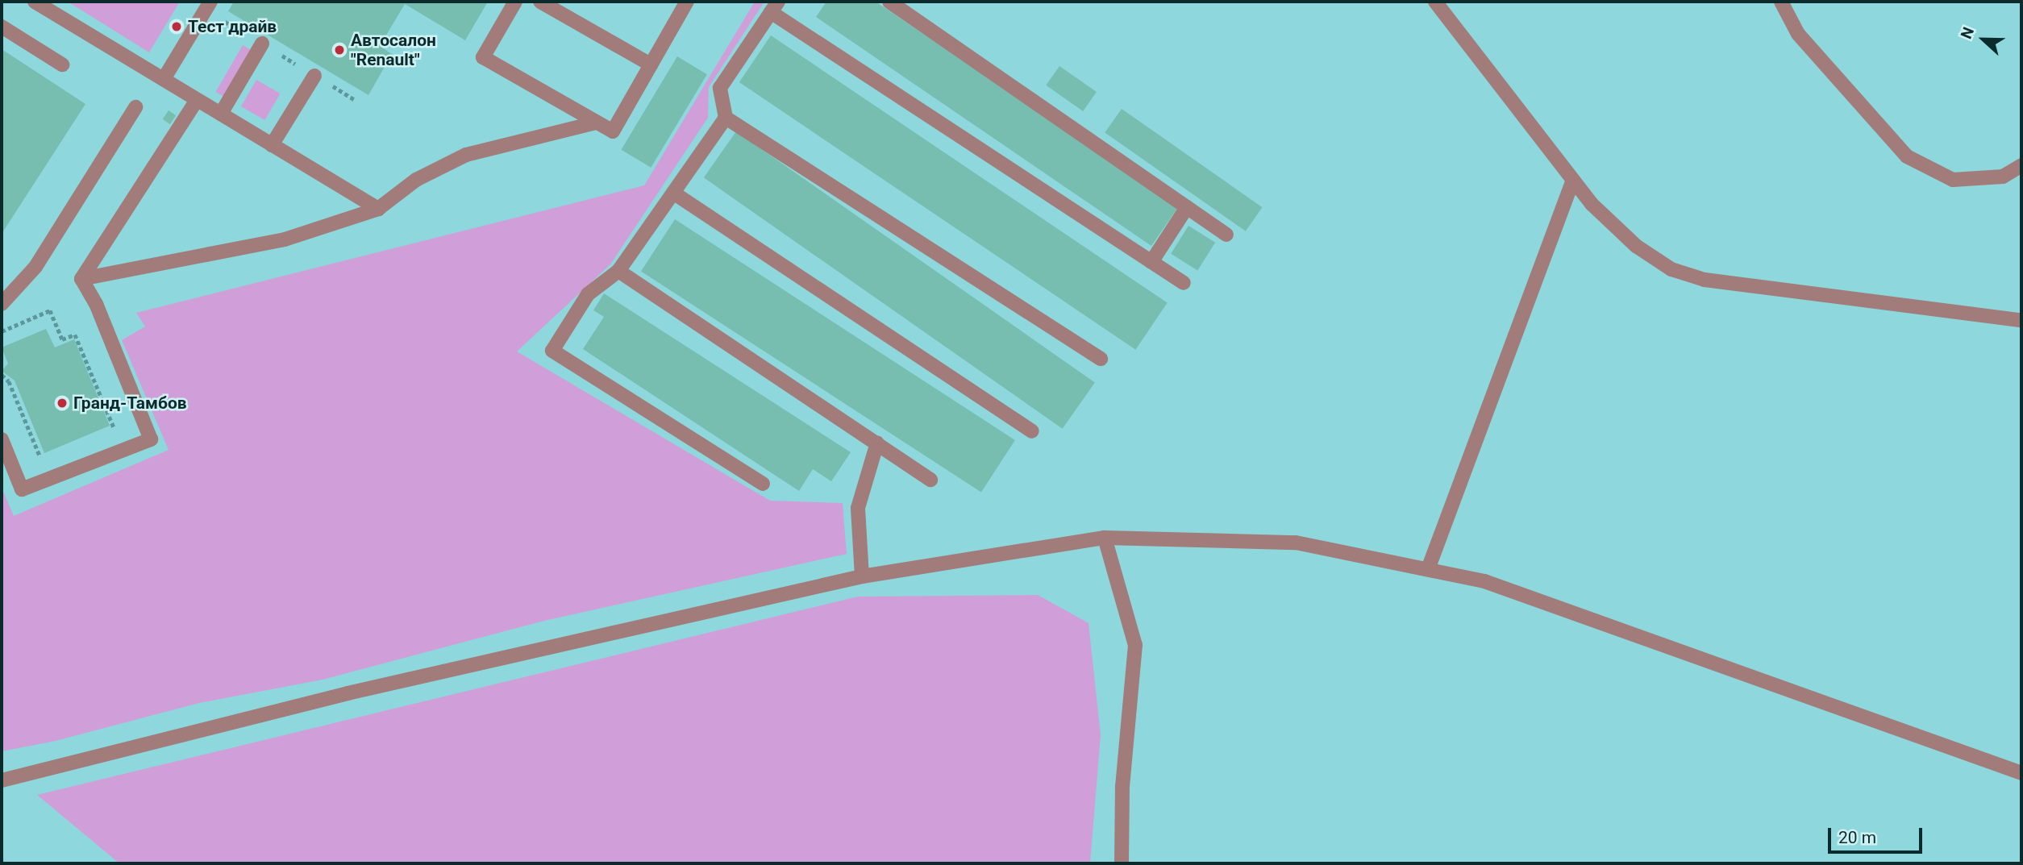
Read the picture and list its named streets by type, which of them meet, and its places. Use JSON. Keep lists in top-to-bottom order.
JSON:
{
  "places": ["Тест драйв", "Автосалон \"Renault\"", "Гранд-Тамбов"],
  "scale_bar": "20 m",
  "north": "left"
}
